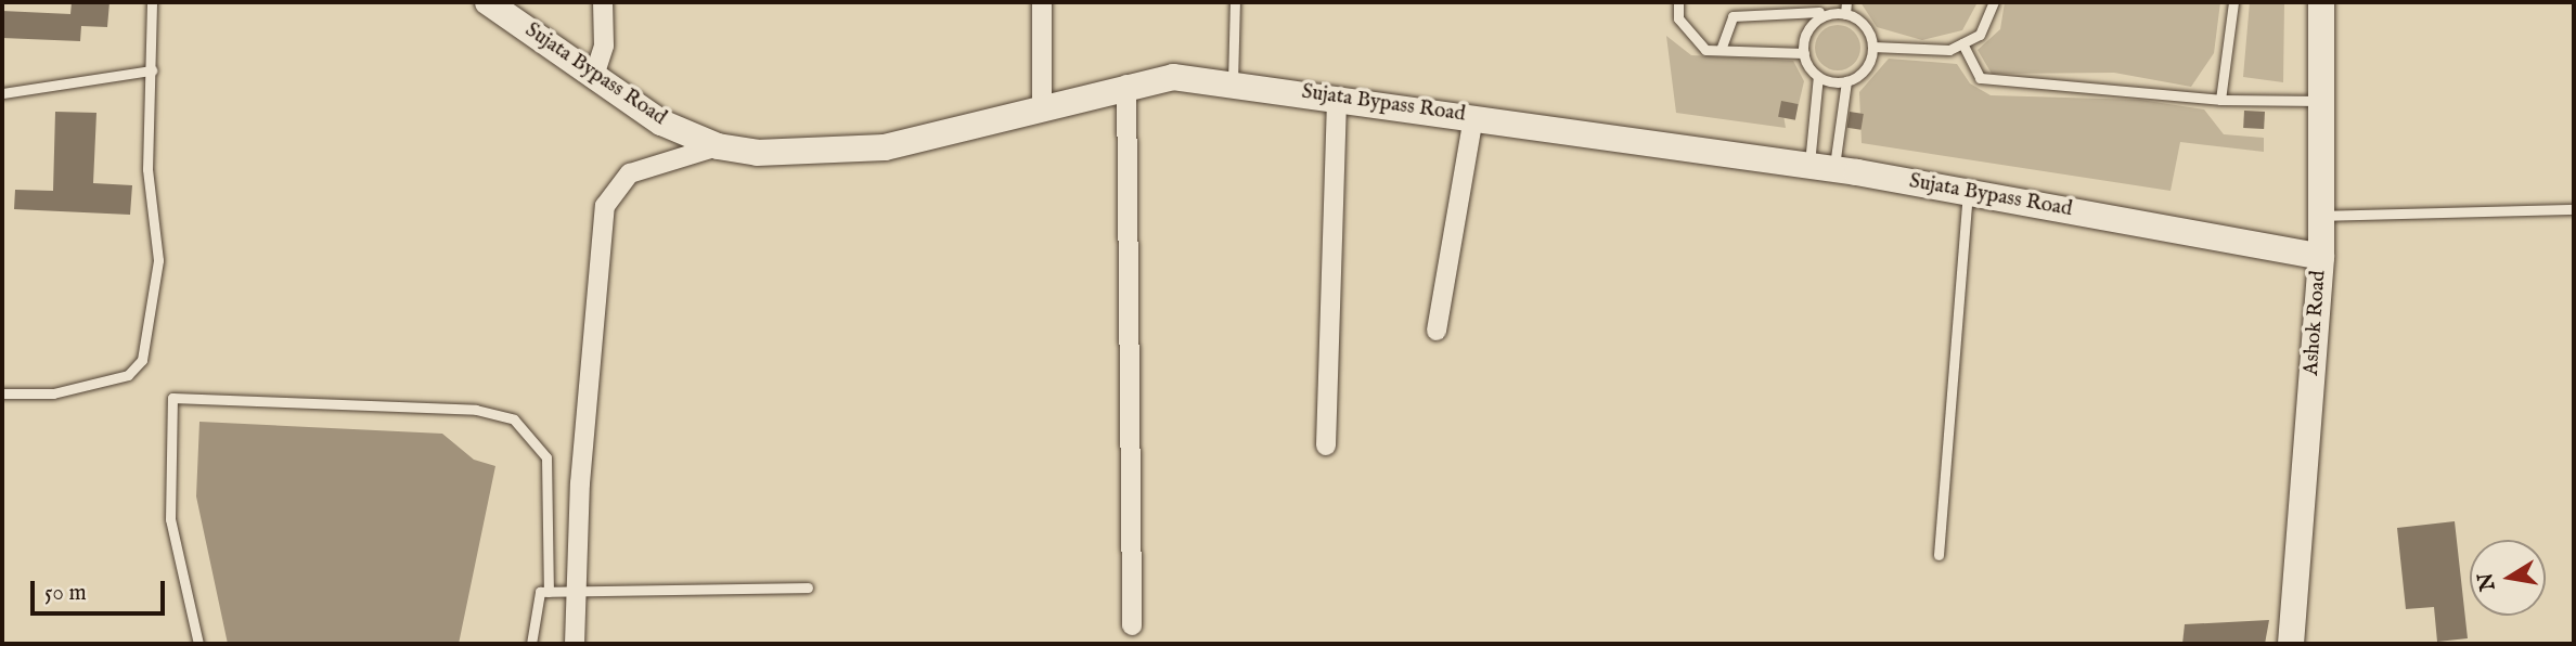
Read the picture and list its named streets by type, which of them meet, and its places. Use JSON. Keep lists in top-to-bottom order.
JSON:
{
  "streets": {
    "street": ["Sujata Bypass Road", "Ashok Road"]
  },
  "crossings": [
    ["Sujata Bypass Road", "Ashok Road"]
  ],
  "scale_bar": "50 m",
  "north": "left"
}
